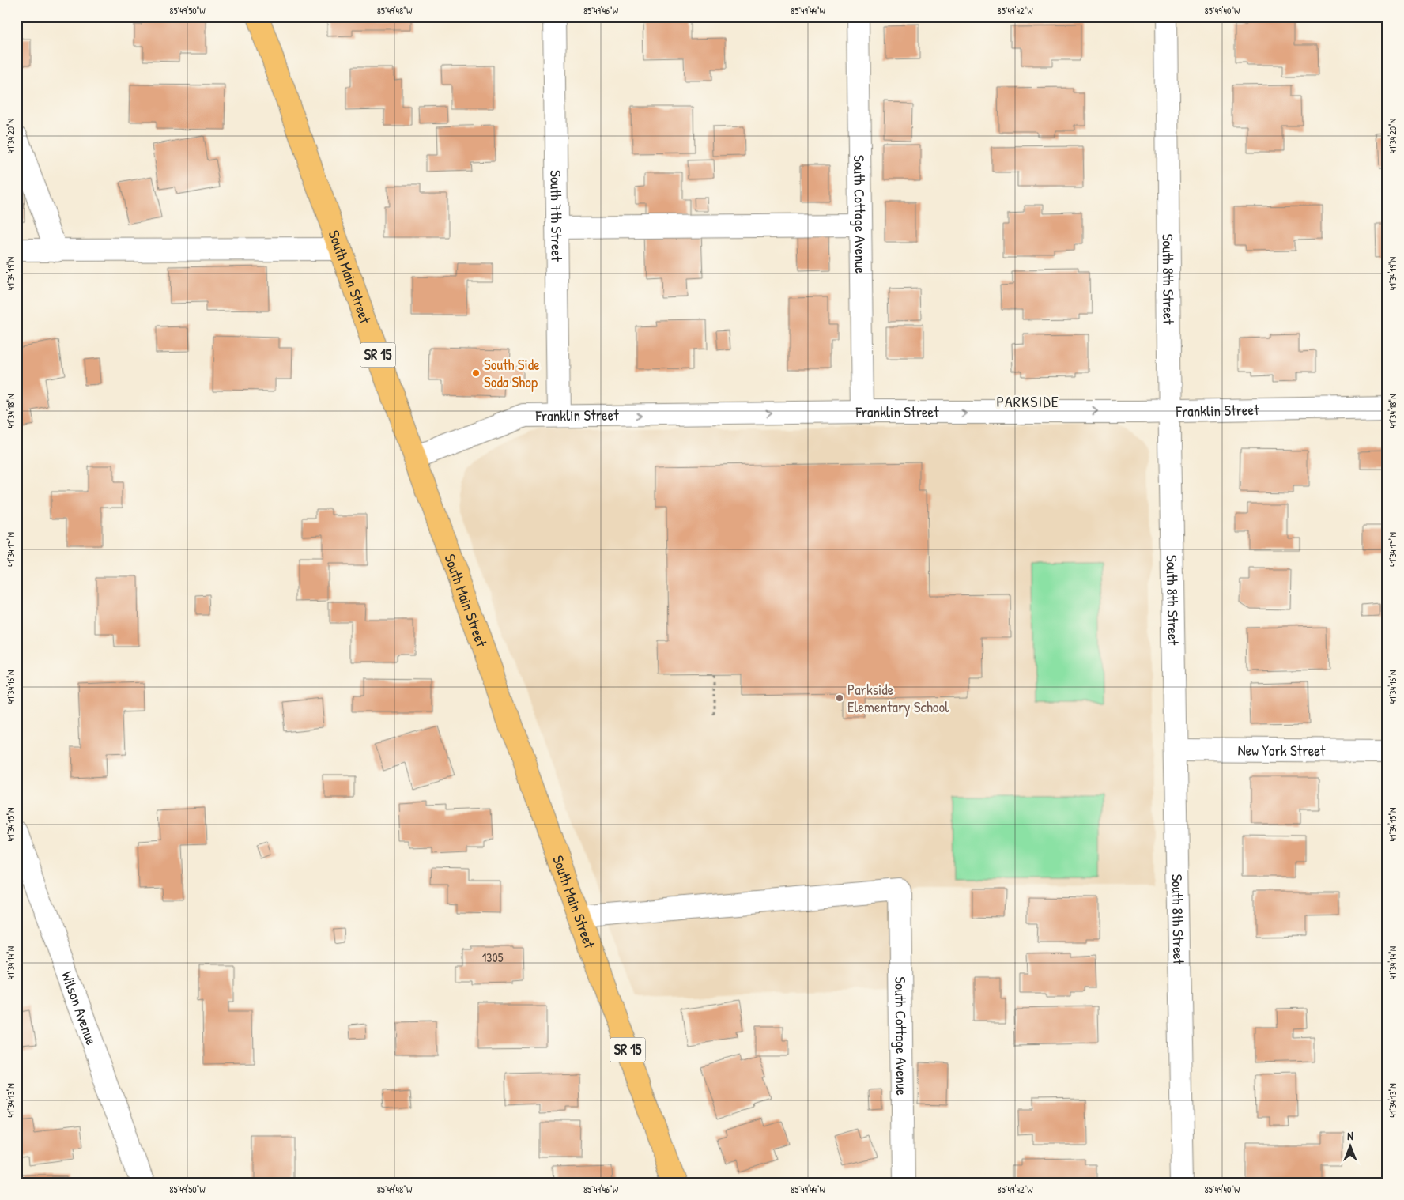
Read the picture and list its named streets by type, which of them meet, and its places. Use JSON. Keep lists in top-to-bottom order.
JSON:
{
  "streets": {
    "main road": ["South Main Street", "SR 15"],
    "street": [
      "South Cottage Avenue",
      "South 7th Street",
      "South 8th Street",
      "Franklin Street",
      "New York Street",
      "Wilson Avenue"
    ]
  },
  "crossings": [
    ["South Cottage Avenue", "South Main Street"],
    ["South Cottage Avenue", "Franklin Street"],
    ["South 7th Street", "Franklin Street"],
    ["South Main Street", "Franklin Street"],
    ["South 8th Street", "Franklin Street"],
    ["South 8th Street", "New York Street"]
  ],
  "districts": ["PARKSIDE"],
  "places": ["South Side Soda Shop", "Parkside Elementary School"],
  "house_numbers": ["1305"],
  "north": "top",
  "coordinates": [
    "85°49'50\"W",
    "85°49'48\"W",
    "85°49'46\"W",
    "85°49'44\"W",
    "85°49'42\"W",
    "85°49'40\"W",
    "41°34'20\"N",
    "41°34'19\"N",
    "41°34'18\"N",
    "41°34'17\"N",
    "41°34'16\"N",
    "41°34'15\"N",
    "41°34'14\"N",
    "41°34'13\"N"
  ]
}
